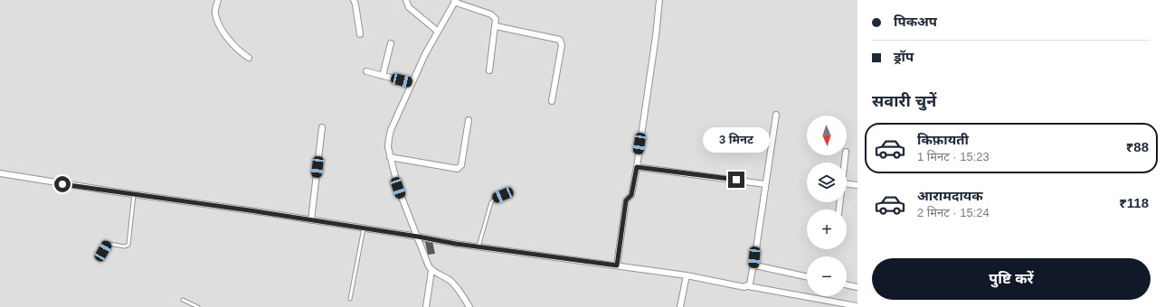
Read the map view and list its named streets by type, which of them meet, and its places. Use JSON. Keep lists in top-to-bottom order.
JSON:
{
  "north": "bottom",
  "page": {
    "banner": ["पिकअप", "ड्रॉप"],
    "heading": "सवारी चुनें",
    "map_buttons": ["+", "−"],
    "list": [
      {
        "name": "किफ़ायती",
        "note": "1 मिनट · 15:23",
        "value": "₹88"
      },
      {
        "name": "आरामदायक",
        "note": "2 मिनट · 15:24",
        "value": "₹118"
      }
    ],
    "bubble": "3 मिनट",
    "buttons": "पुष्टि करें"
  }
}
